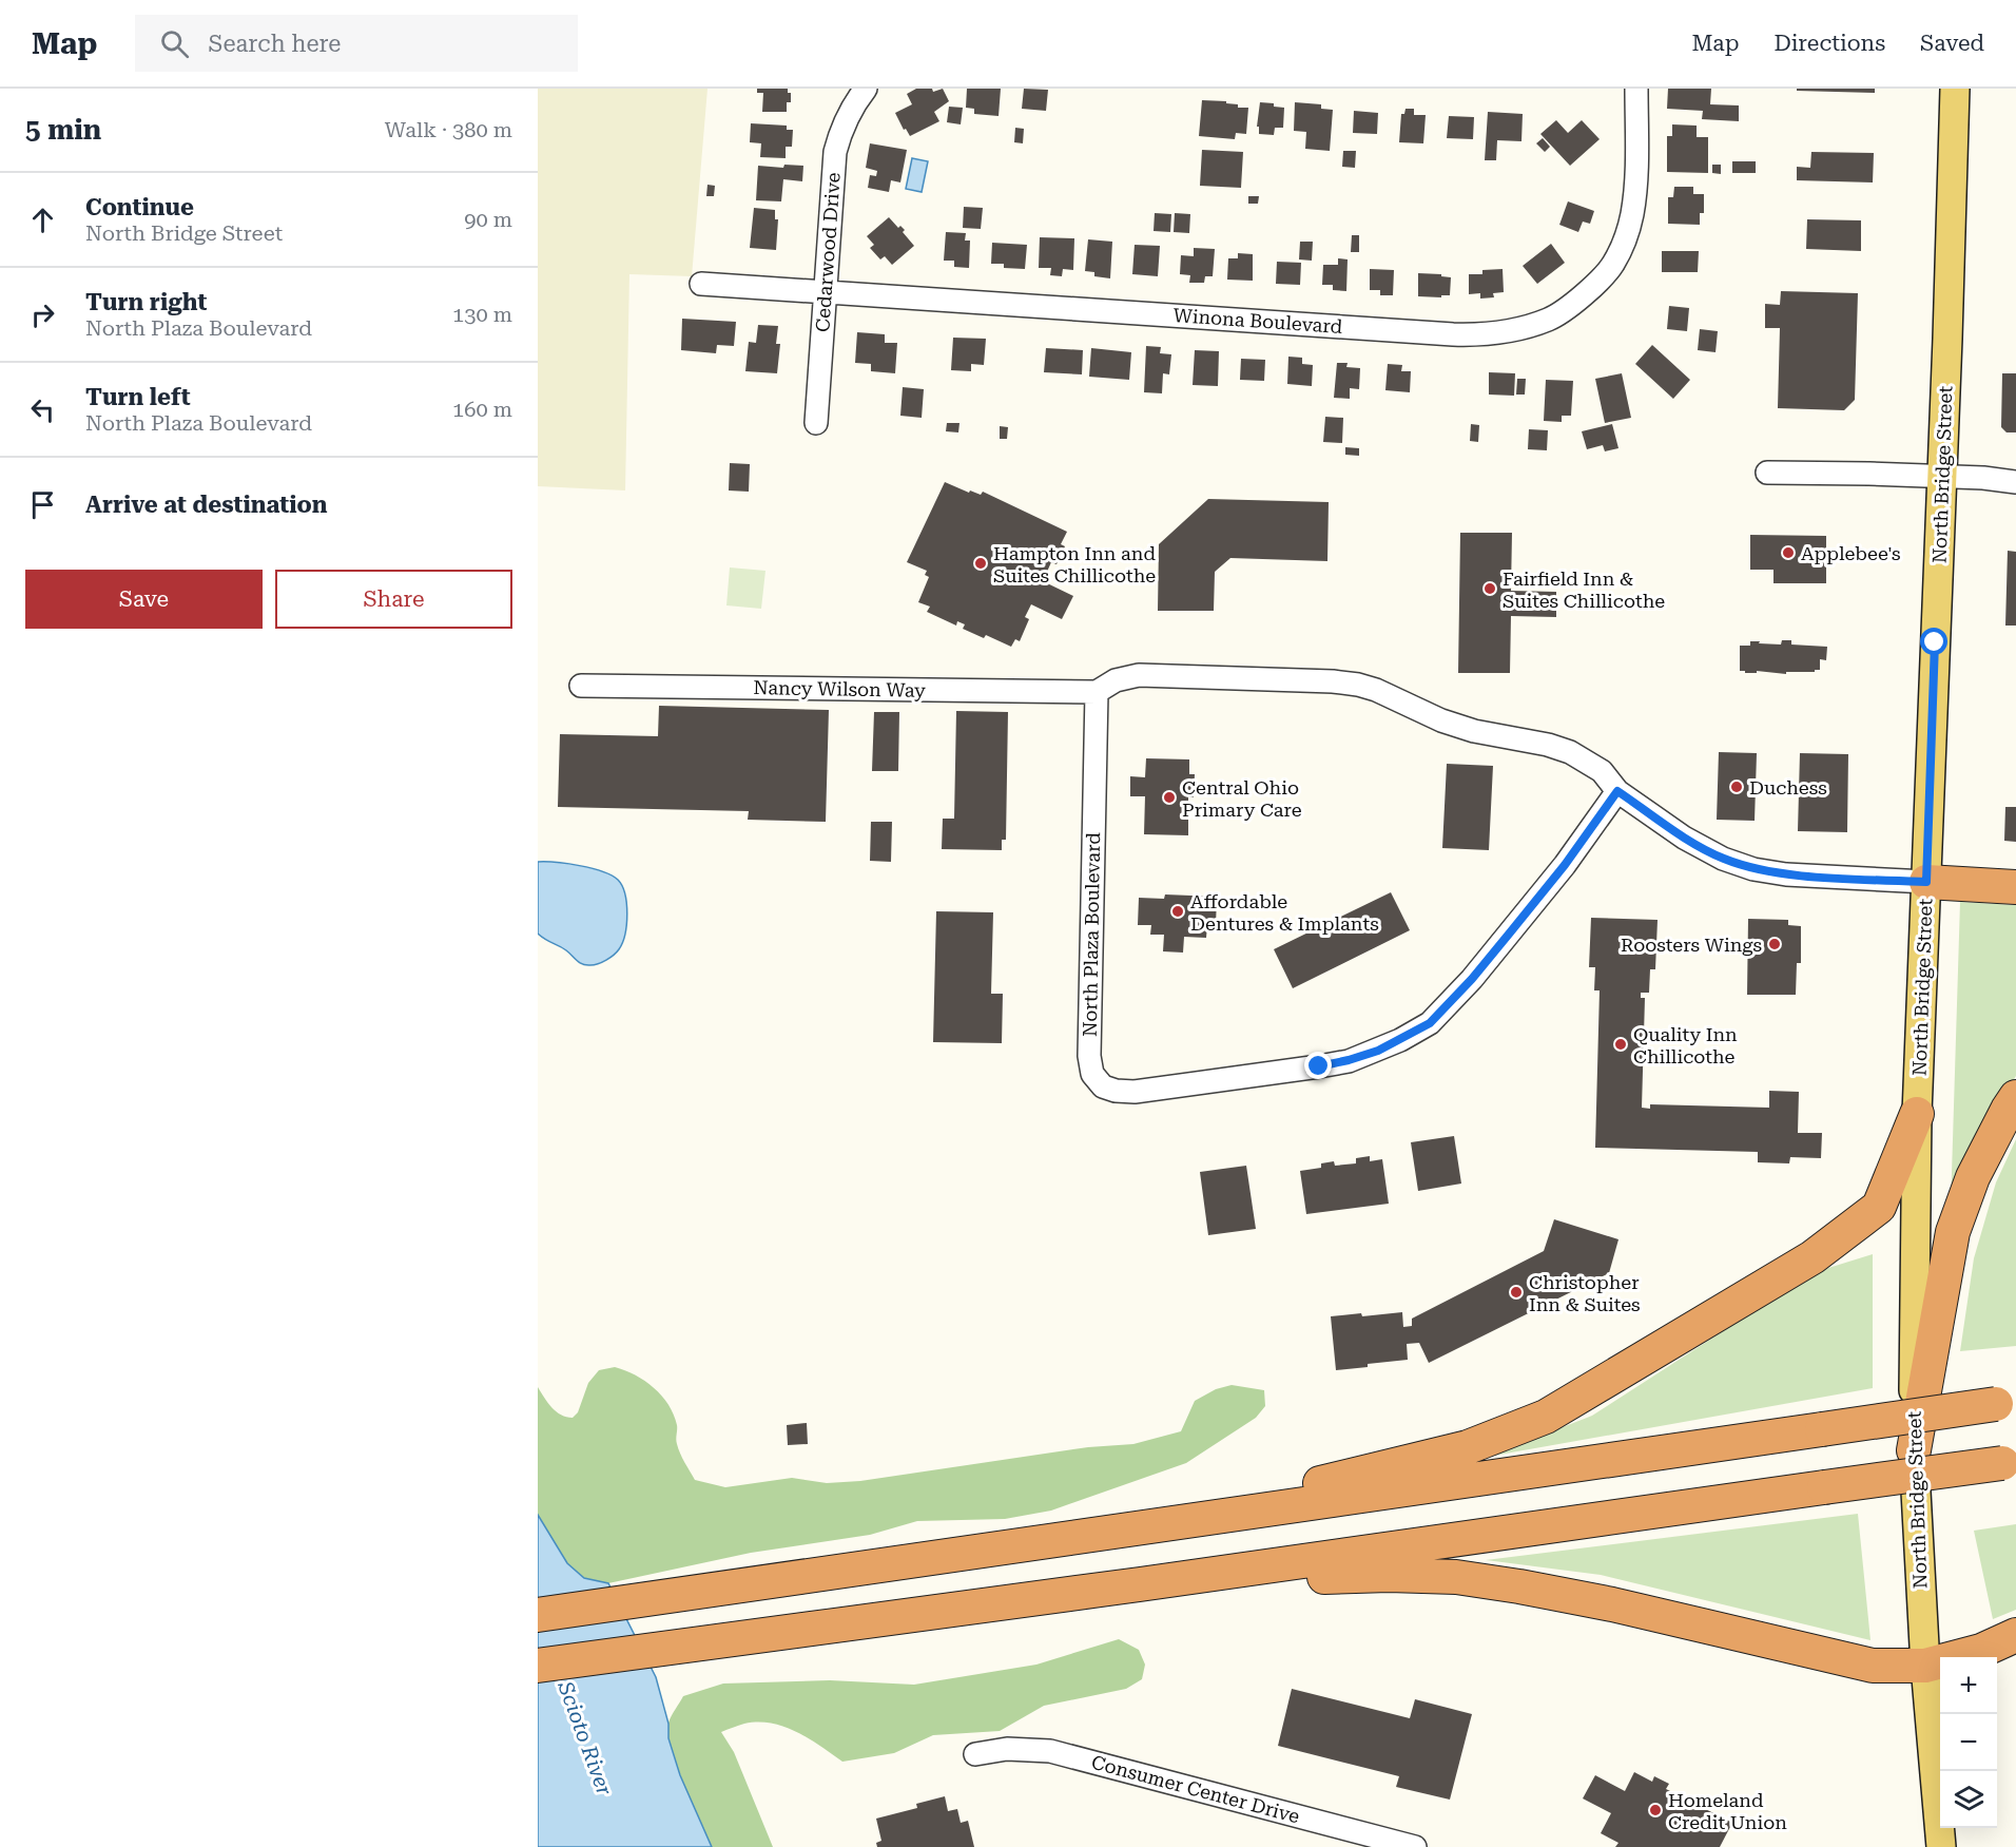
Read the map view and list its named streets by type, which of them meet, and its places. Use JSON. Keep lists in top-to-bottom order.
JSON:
{
  "streets": {
    "main road": ["North Bridge Street"],
    "street": [
      "Cedarwood Drive",
      "Winona Boulevard",
      "Nancy Wilson Way",
      "North Plaza Boulevard",
      "Consumer Center Drive"
    ]
  },
  "crossings": [
    ["Cedarwood Drive", "Winona Boulevard"],
    ["Nancy Wilson Way", "North Plaza Boulevard"]
  ],
  "water": ["Scioto River"],
  "places": [
    "Applebee's",
    "Hampton Inn and Suites Chillicothe",
    "Fairfield Inn & Suites Chillicothe",
    "Duchess",
    "Central Ohio Primary Care",
    "Affordable Dentures & Implants",
    "Roosters Wings",
    "Quality Inn Chillicothe",
    "Christopher Inn & Suites",
    "Homeland Credit Union"
  ],
  "page": {
    "header": "Map",
    "search": "Search here",
    "nav": ["Map", "Directions", "Saved"],
    "heading": ["5 min", "Walk · 380 m"],
    "list": [
      ["Continue", "North Bridge Street", "90 m"],
      ["Turn right", "North Plaza Boulevard", "130 m"],
      ["Turn left", "North Plaza Boulevard", "160 m"],
      "Arrive at destination"
    ],
    "buttons": ["Save", "Share"],
    "map_buttons": ["+", "−"]
  }
}
